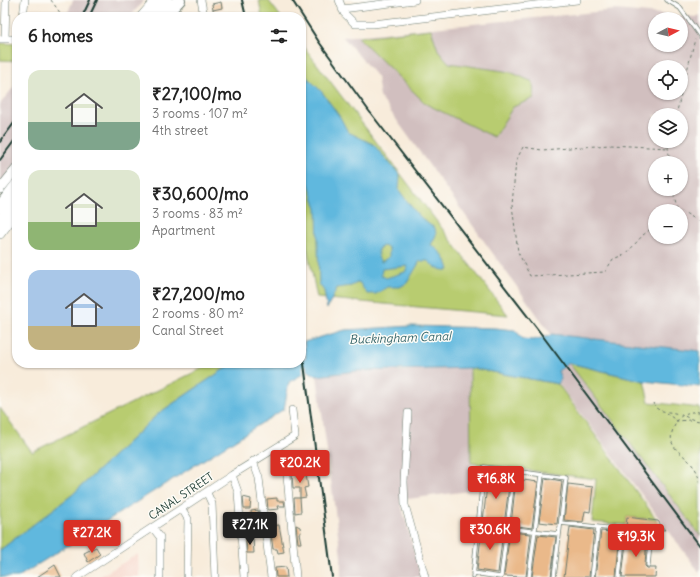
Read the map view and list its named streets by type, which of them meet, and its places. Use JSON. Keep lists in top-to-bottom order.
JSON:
{
  "streets": {
    "street": ["CANAL STREET"]
  },
  "water": ["Buckingham Canal"],
  "north": "right",
  "page": {
    "map_buttons": ["+", "−"],
    "heading": "6 homes",
    "list": [
      {
        "name": "₹27,100/mo",
        "note": "3 rooms · 107 m² · 4th street"
      },
      {
        "name": "₹30,600/mo",
        "note": "3 rooms · 83 m² · Apartment"
      },
      {
        "name": "₹27,200/mo",
        "note": "2 rooms · 80 m² · Canal Street"
      }
    ],
    "price": [
      "₹20.2K",
      "₹16.8K",
      "₹27.1K",
      "₹30.6K",
      "₹27.2K",
      "₹19.3K"
    ]
  }
}
